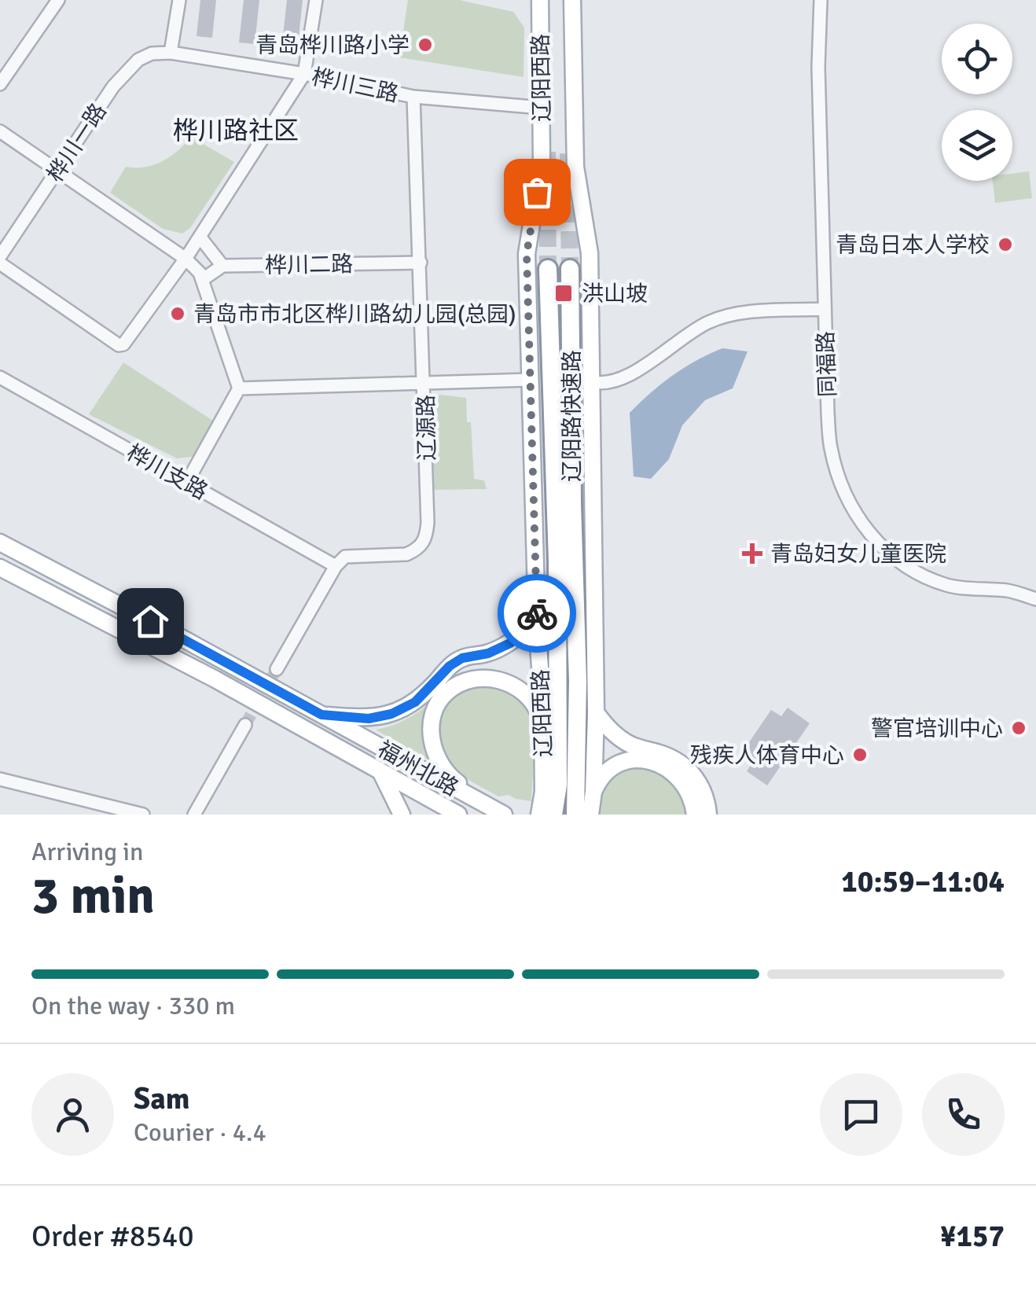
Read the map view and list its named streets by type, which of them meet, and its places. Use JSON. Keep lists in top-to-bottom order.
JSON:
{
  "streets": {
    "highway": ["辽阳西路", "辽阳路快速路"],
    "main road": ["福州北路"],
    "street": [
      "桦川三路",
      "桦川一路",
      "桦川二路",
      "同福路",
      "辽源路",
      "桦川支路"
    ]
  },
  "crossings": [
    ["辽阳西路", "桦川三路"],
    ["辽阳西路", "辽阳路快速路"],
    ["桦川三路", "桦川一路"],
    ["桦川三路", "辽源路"],
    ["桦川二路", "辽源路"],
    ["辽源路", "桦川支路"]
  ],
  "districts": ["桦川路社区"],
  "places": {
    "other": [
      "青岛桦川路小学",
      "青岛日本人学校",
      "青岛市市北区桦川路幼儿园(总园)",
      "警官培训中心",
      "残疾人体育中心"
    ],
    "transit": ["洪山坡"],
    "health": ["青岛妇女儿童医院"]
  },
  "page": {
    "heading": ["3 min", "Arriving in", "10:59–11:04"],
    "panel": [
      "Sam",
      "Courier · 4.4",
      "Order #8540",
      "¥157"
    ],
    "bar": "On the way · 330 m"
  }
}
